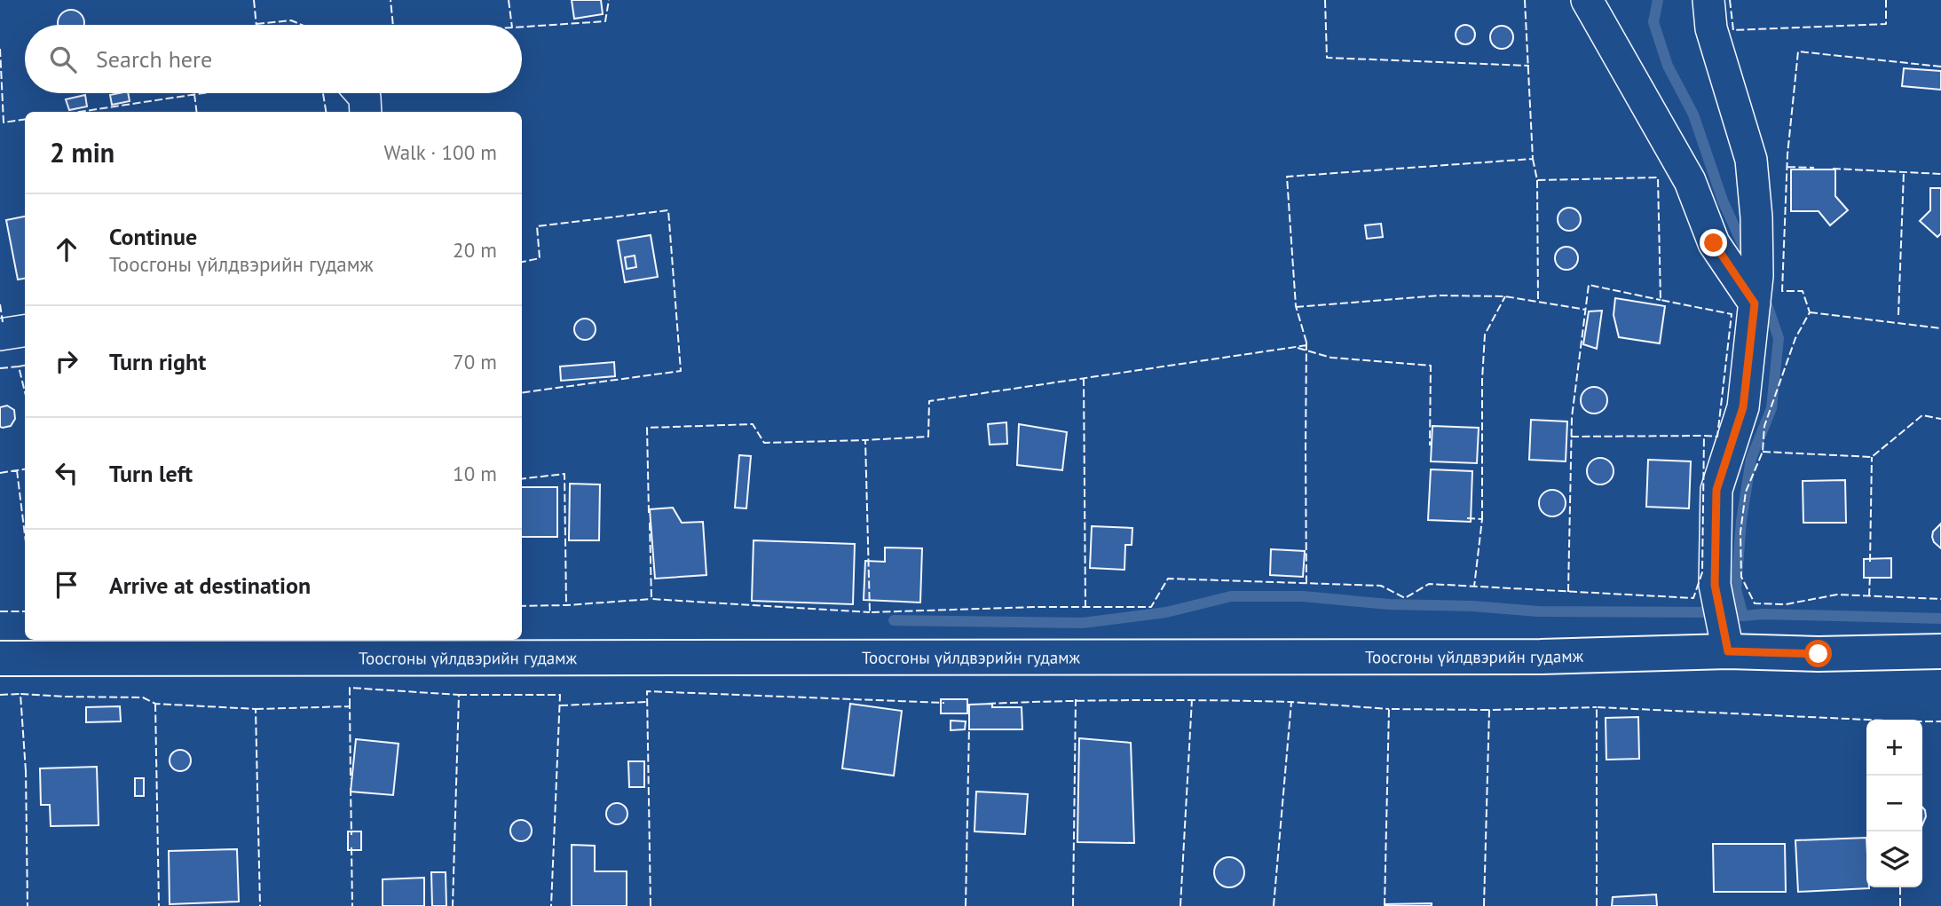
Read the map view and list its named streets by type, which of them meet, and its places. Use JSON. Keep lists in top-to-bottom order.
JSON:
{
  "streets": {
    "main road": ["Тоосгоны үйлдвэрийн гудамж"]
  },
  "page": {
    "search": "Search here",
    "heading": ["2 min", "Walk · 100 m"],
    "list": [
      ["Continue", "Тоосгоны үйлдвэрийн гудамж", "20 m"],
      ["Turn right", "70 m"],
      ["Turn left", "10 m"],
      "Arrive at destination"
    ],
    "map_buttons": ["+", "−"]
  }
}
